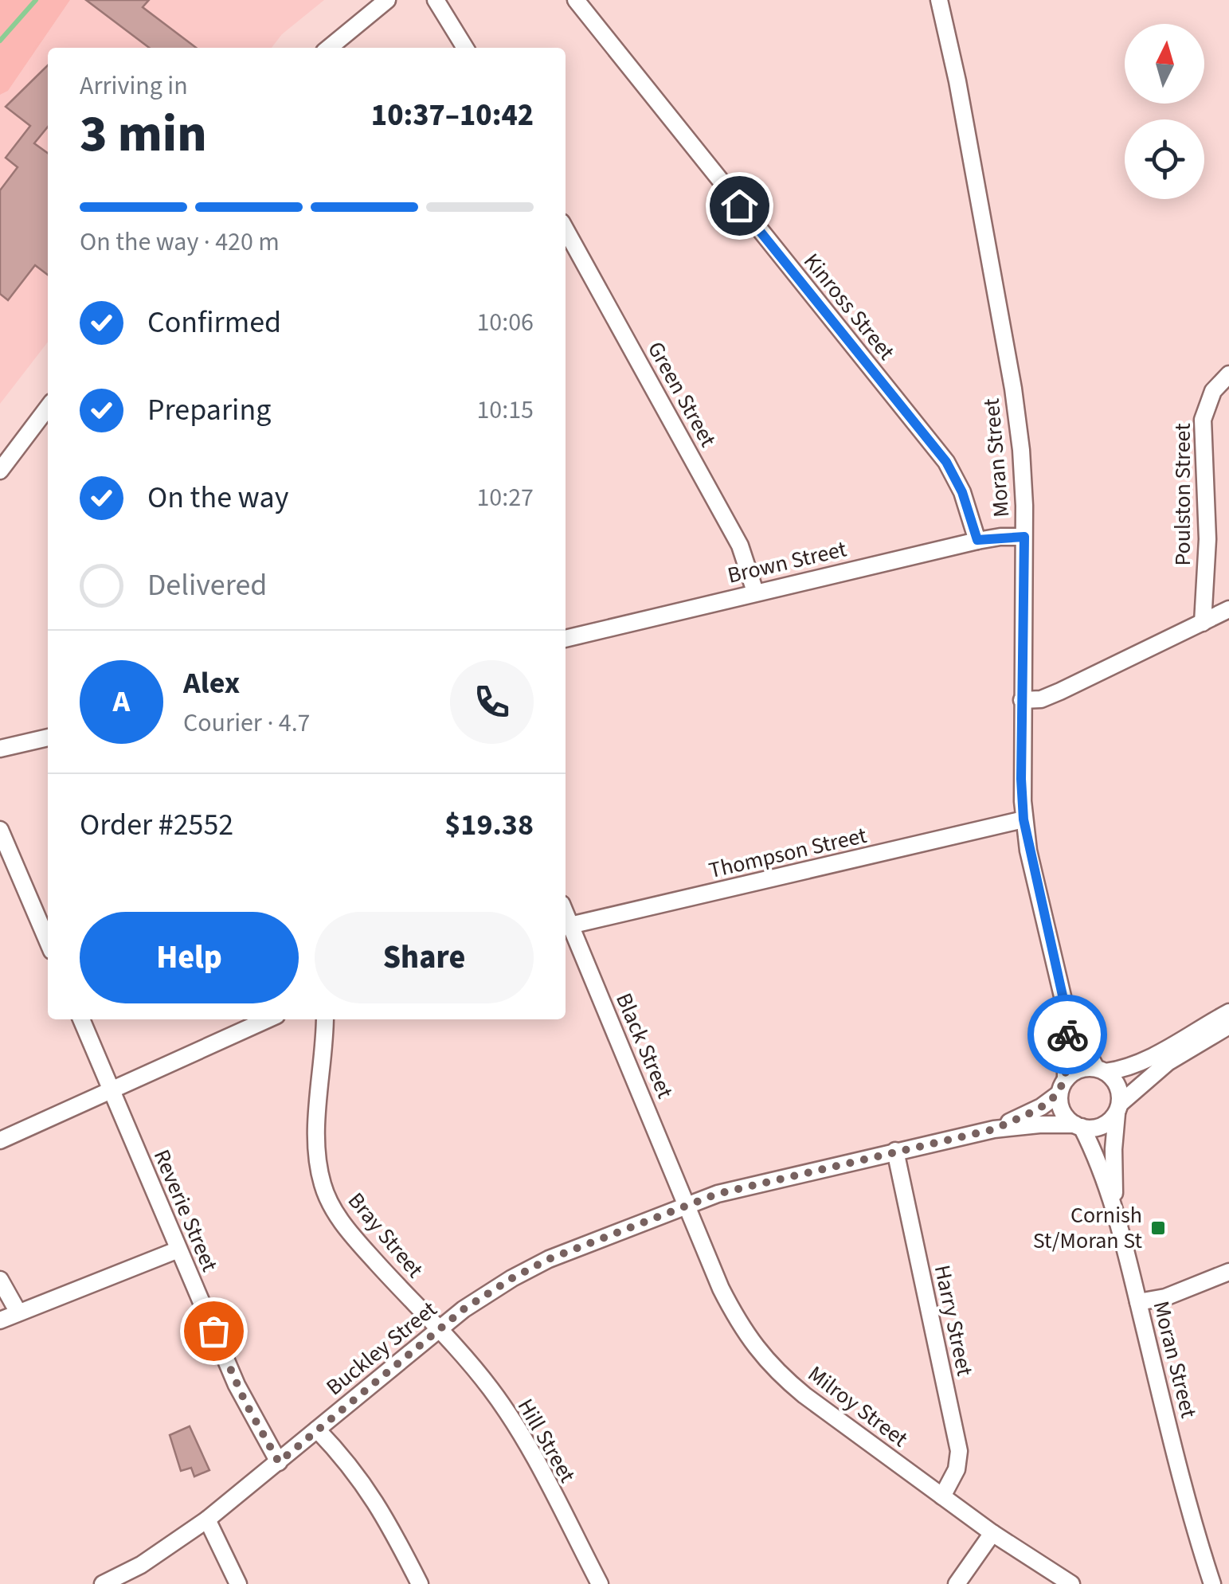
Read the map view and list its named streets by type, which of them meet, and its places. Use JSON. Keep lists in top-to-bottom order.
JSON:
{
  "streets": {
    "street": [
      "Kinross Street",
      "Green Street",
      "Moran Street",
      "Poulston Street",
      "Brown Street",
      "Thompson Street",
      "Black Street",
      "Reverie Street",
      "Bray Street",
      "Harry Street",
      "Buckley Street",
      "Milroy Street",
      "Hill Street"
    ]
  },
  "crossings": [
    ["Kinross Street", "Brown Street"],
    ["Green Street", "Brown Street"],
    ["Moran Street", "Brown Street"],
    ["Moran Street", "Thompson Street"],
    ["Moran Street", "Buckley Street"],
    ["Thompson Street", "Black Street"],
    ["Black Street", "Buckley Street"],
    ["Black Street", "Milroy Street"],
    ["Reverie Street", "Buckley Street"],
    ["Bray Street", "Buckley Street"],
    ["Bray Street", "Hill Street"],
    ["Harry Street", "Buckley Street"],
    ["Harry Street", "Milroy Street"],
    ["Buckley Street", "Milroy Street"],
    ["Buckley Street", "Hill Street"]
  ],
  "places": {
    "transit": ["Cornish St/Moran St"]
  },
  "north": "top",
  "page": {
    "heading": ["3 min", "Arriving in", "10:37–10:42"],
    "panel": [
      "Alex",
      "Courier · 4.7",
      "Order #2552",
      "$19.38"
    ],
    "bar": "On the way · 420 m",
    "list": [
      ["Confirmed", "10:06"],
      ["Preparing", "10:15"],
      ["On the way", "10:27"],
      "Delivered"
    ],
    "round": "A",
    "buttons": ["Help", "Share"]
  }
}
